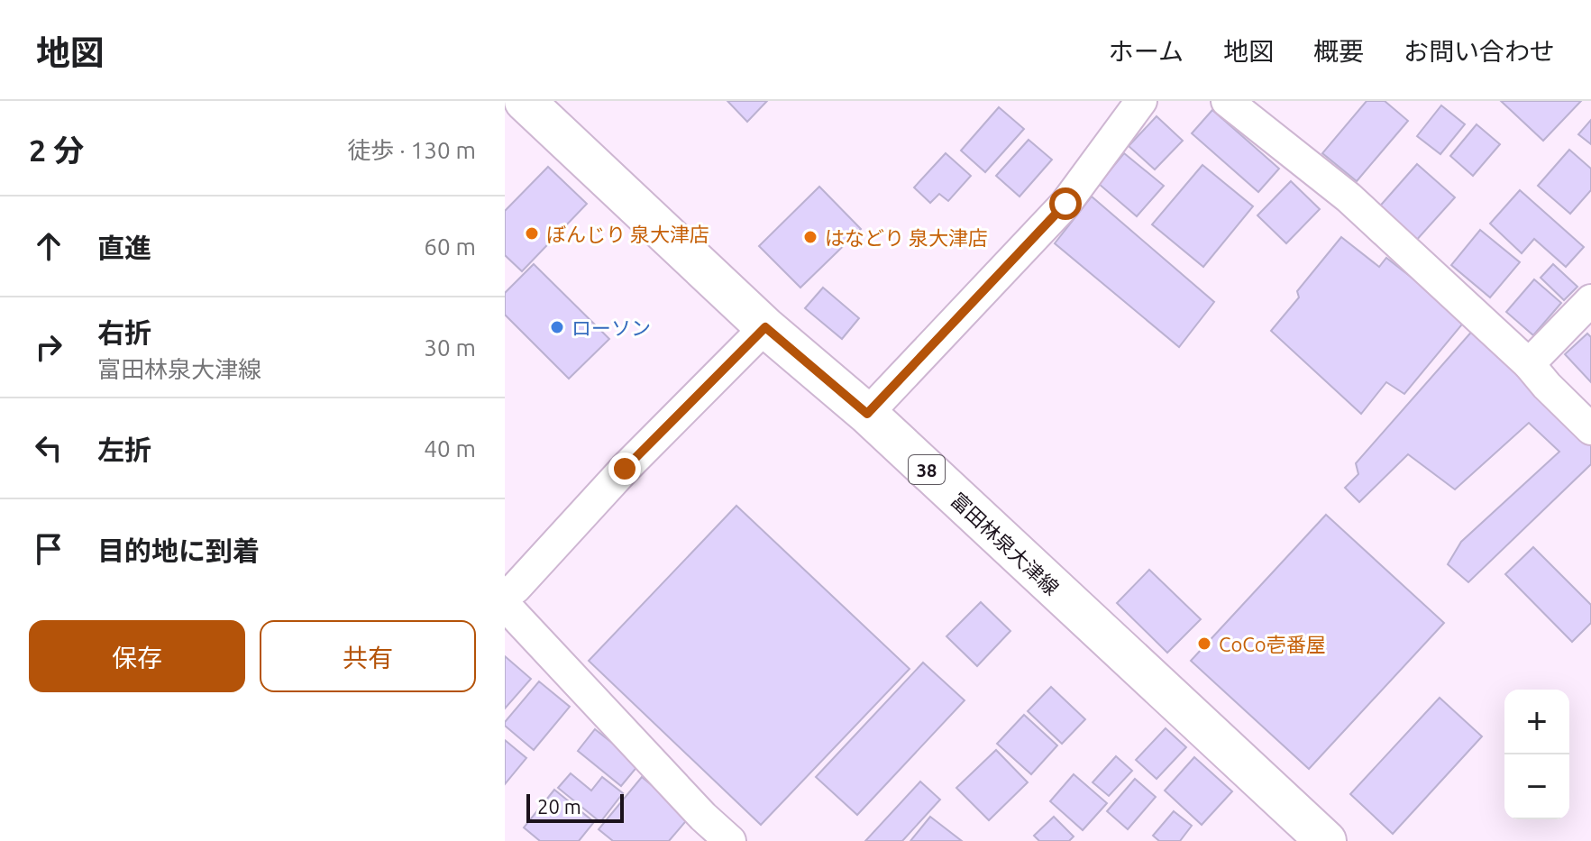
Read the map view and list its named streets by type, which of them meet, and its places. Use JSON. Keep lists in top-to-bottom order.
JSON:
{
  "streets": {
    "main road": ["38", "富田林泉大津線"]
  },
  "places": [
    "ぼんじり 泉大津店",
    "はなどり 泉大津店",
    "ローソン",
    "CoCo壱番屋"
  ],
  "scale_bar": "20 m",
  "page": {
    "header": "地図",
    "nav": [
      "ホーム",
      "地図",
      "概要",
      "お問い合わせ"
    ],
    "heading": ["2 分", "徒歩 · 130 m"],
    "list": [
      ["直進", "60 m"],
      ["右折", "富田林泉大津線", "30 m"],
      ["左折", "40 m"],
      "目的地に到着"
    ],
    "buttons": ["保存", "共有"],
    "map_buttons": ["+", "−"],
    "scale": "20 m"
  }
}
